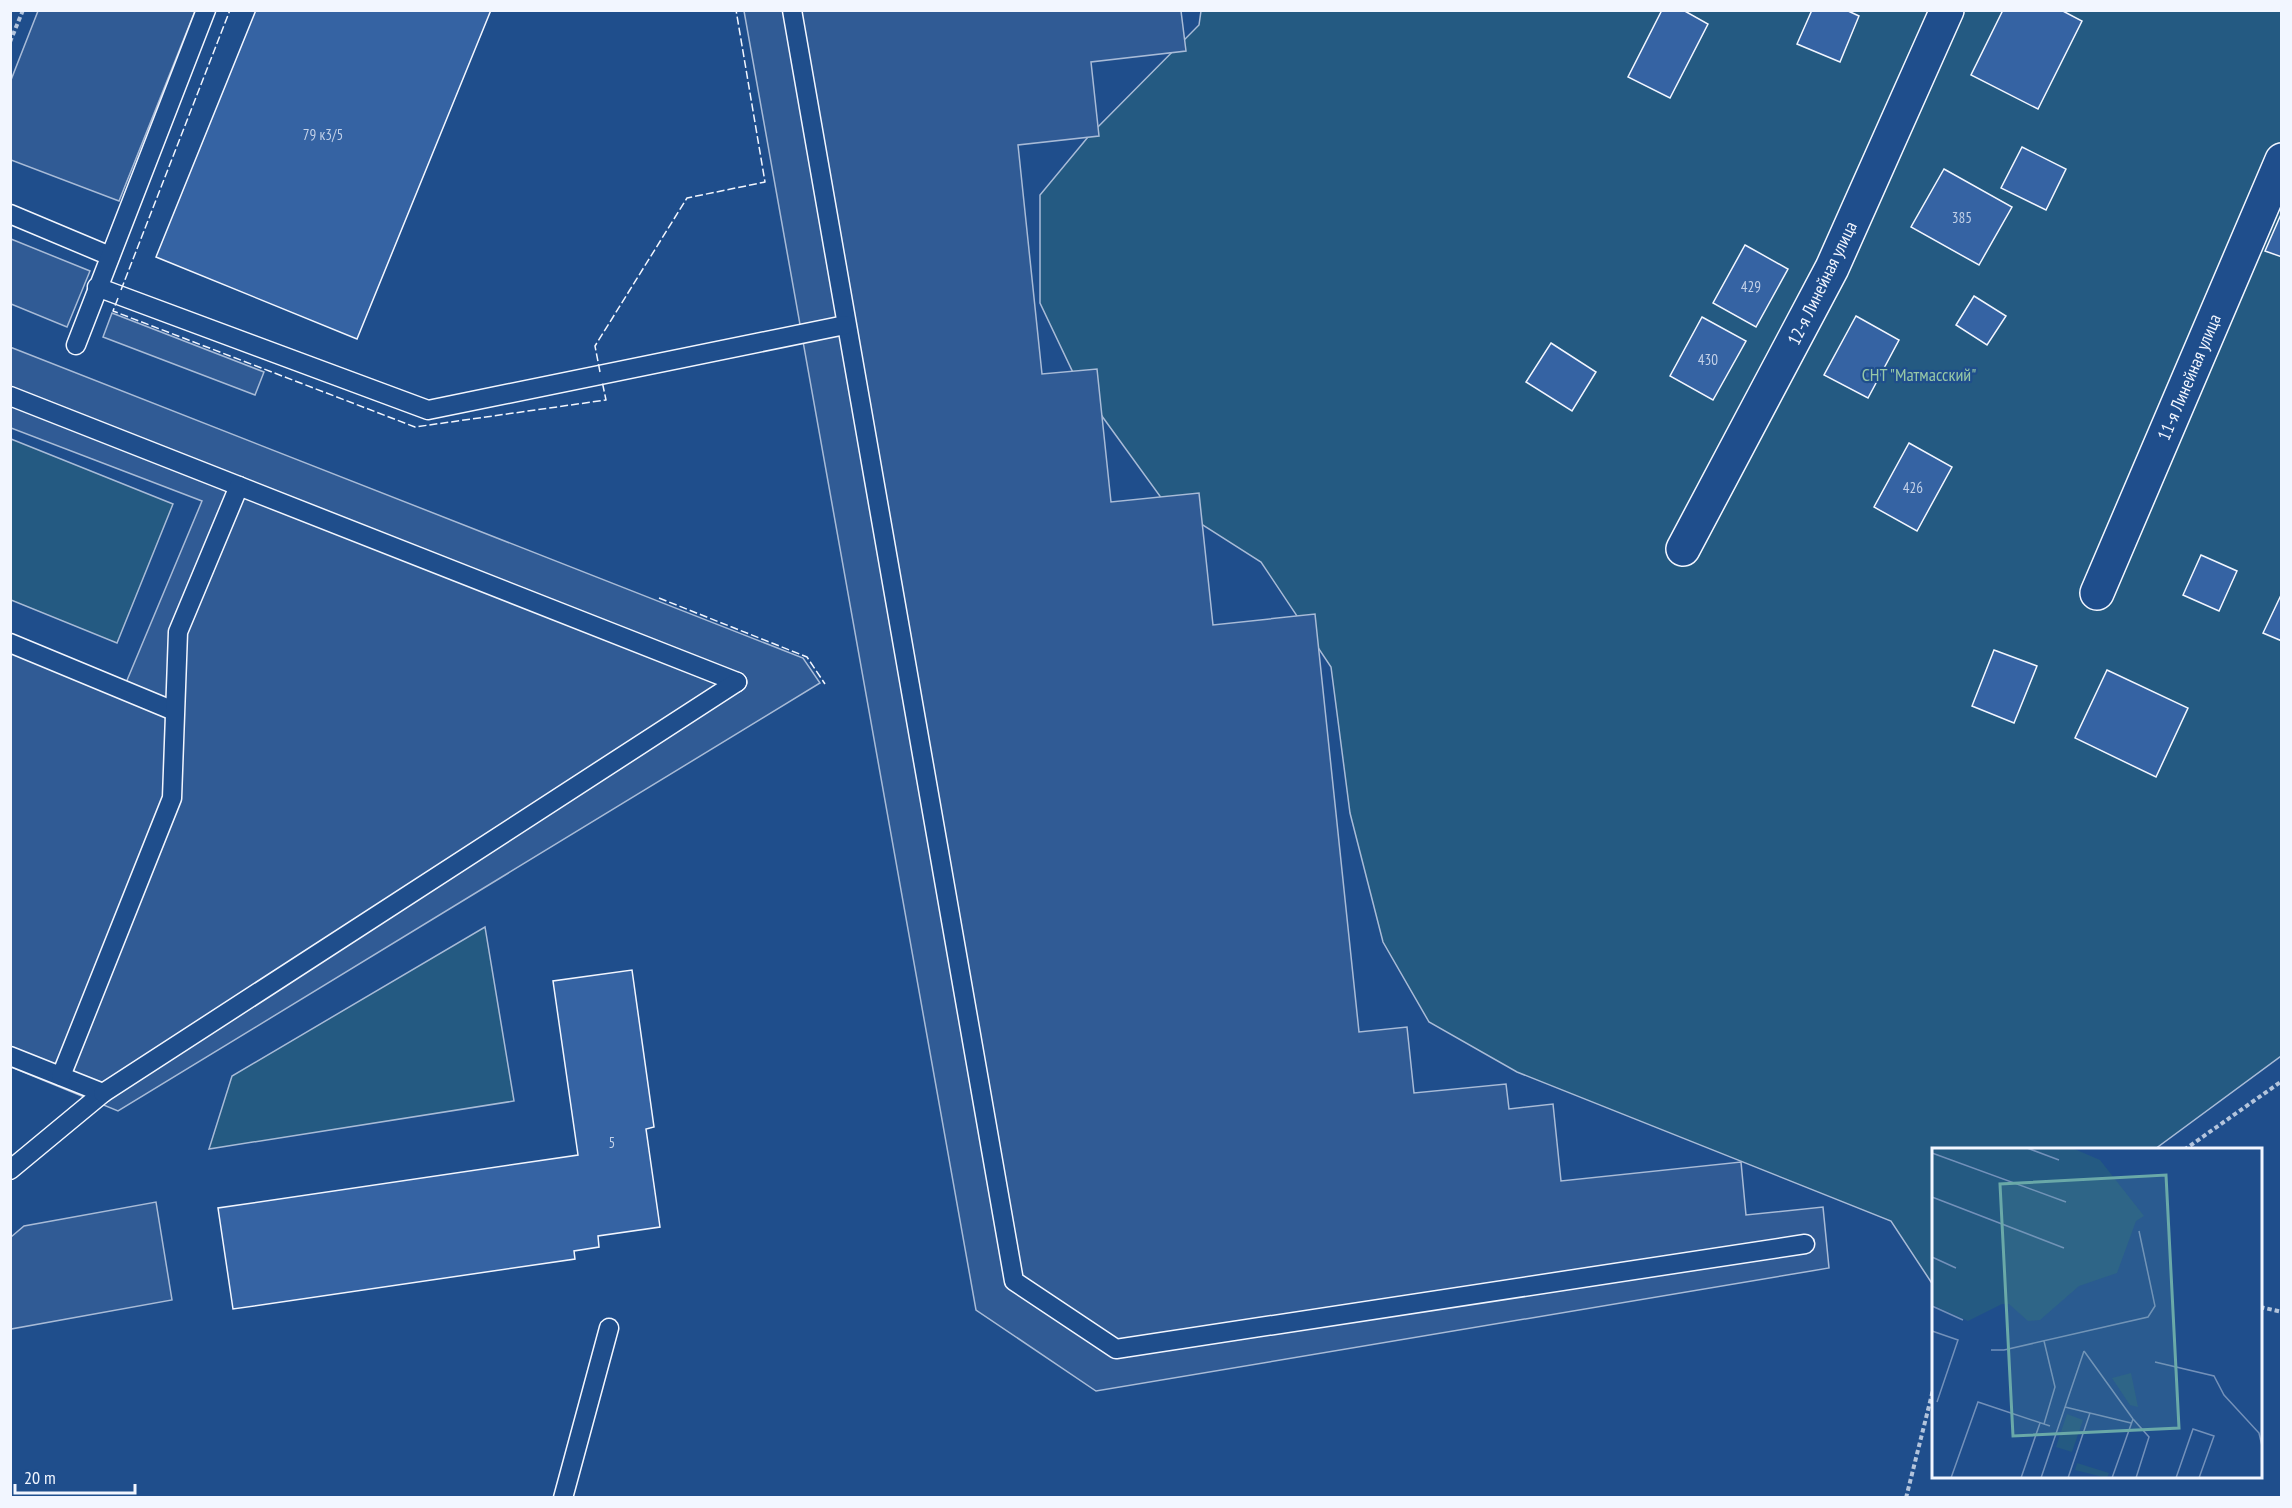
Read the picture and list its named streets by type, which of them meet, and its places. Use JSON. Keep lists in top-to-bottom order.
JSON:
{
  "streets": {
    "street": ["12-я Линейная улица", "11-я Линейная улица"]
  },
  "parks": ["СНТ \"Матмасский\""],
  "house_numbers": [
    "79 к3/5",
    "385",
    "429",
    "430",
    "426",
    "5"
  ],
  "scale_bar": "20 m"
}
